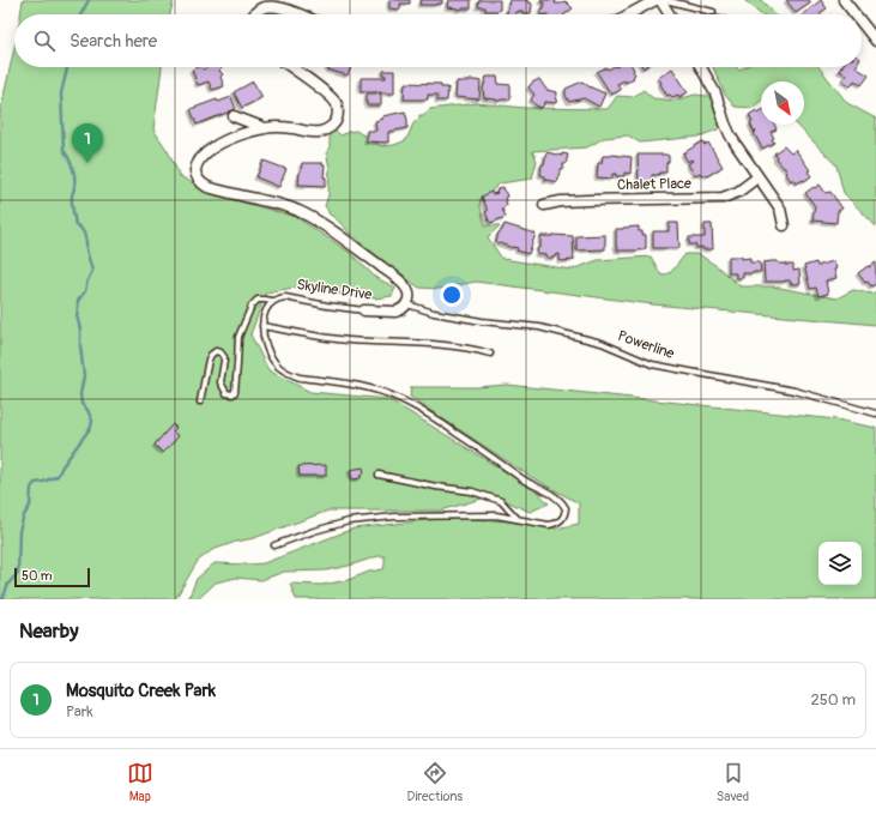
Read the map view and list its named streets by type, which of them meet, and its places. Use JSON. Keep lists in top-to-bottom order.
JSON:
{
  "streets": {
    "street": ["Chalet Place", "Skyline Drive"],
    "lane": ["Powerline"]
  },
  "crossings": [
    ["Skyline Drive", "Powerline"]
  ],
  "scale_bar": "50 m",
  "north": "bottom right",
  "page": {
    "search": "Search here",
    "pins": "1",
    "scale": "50 m",
    "heading": "Nearby",
    "list": [
      {
        "mark": "1",
        "name": "Mosquito Creek Park",
        "note": "Park",
        "value": "250 m"
      }
    ],
    "nav": ["Map", "Directions", "Saved"]
  }
}
